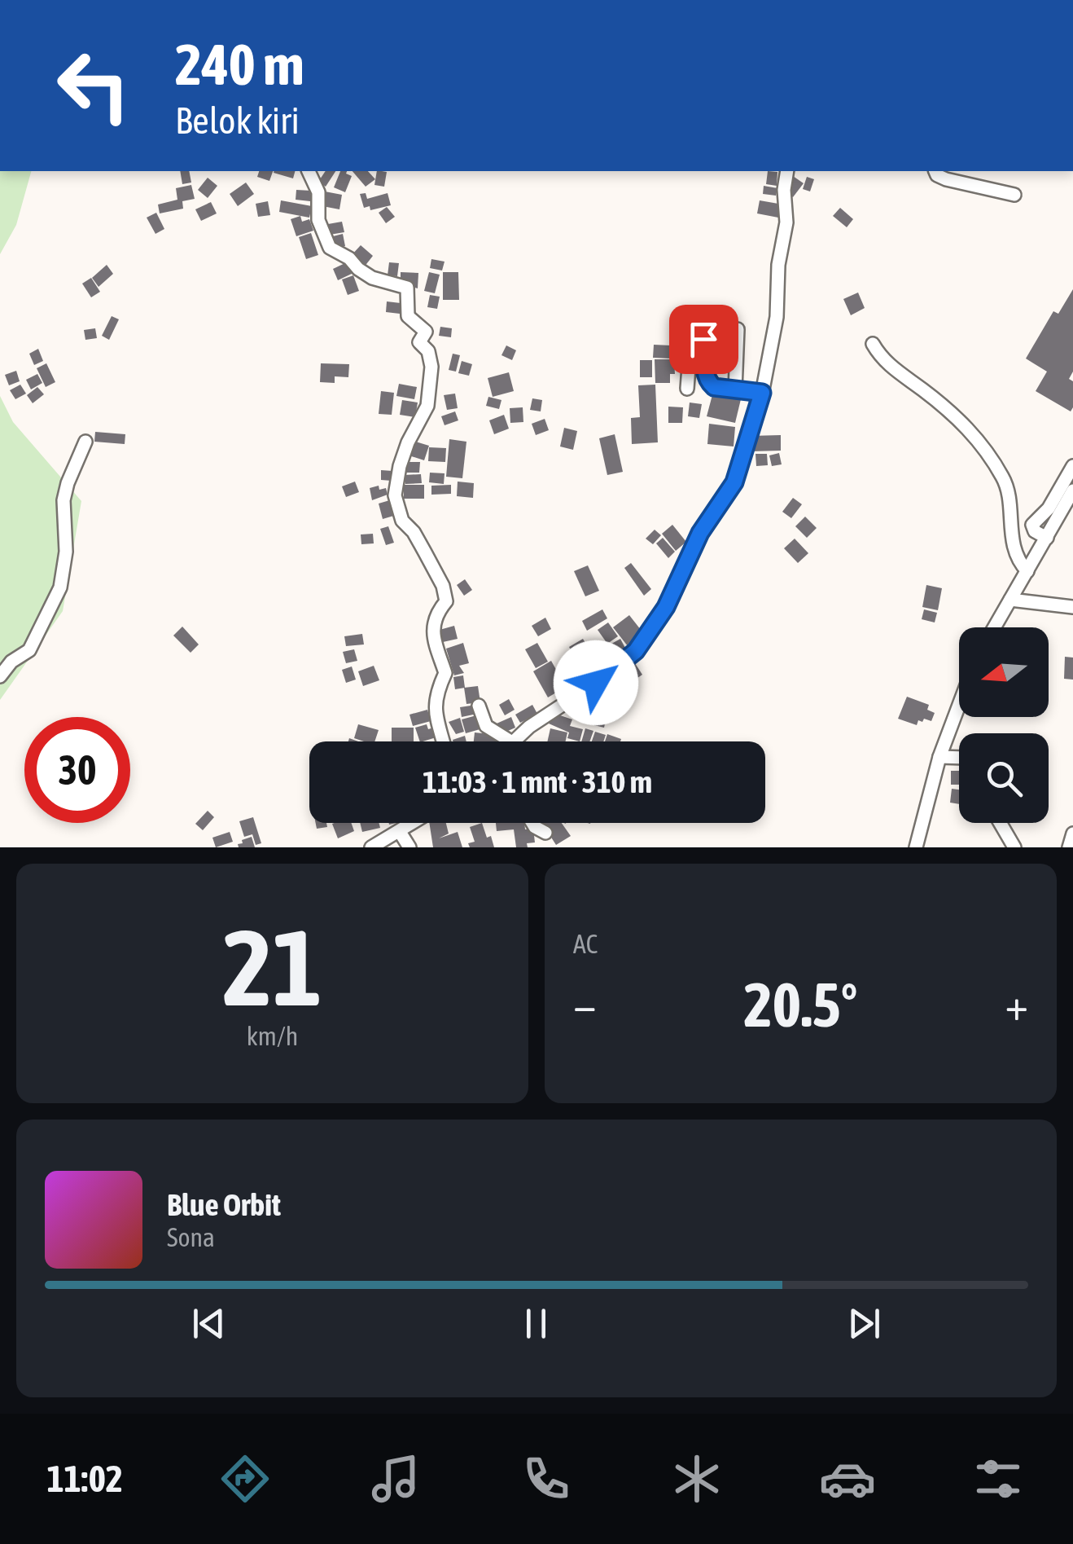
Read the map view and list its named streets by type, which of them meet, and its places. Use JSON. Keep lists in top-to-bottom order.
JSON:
{
  "north": "left",
  "page": {
    "turn": ["240 m", "Belok kiri"],
    "limit": "30",
    "trip": "11:03 · 1 mnt · 310 m",
    "tile": [
      ["21", "km/h"],
      "AC"
    ],
    "heat": ["−", "20.5°", "+"],
    "song": ["Blue Orbit", "Sona"],
    "tabs": "11:02"
  }
}
